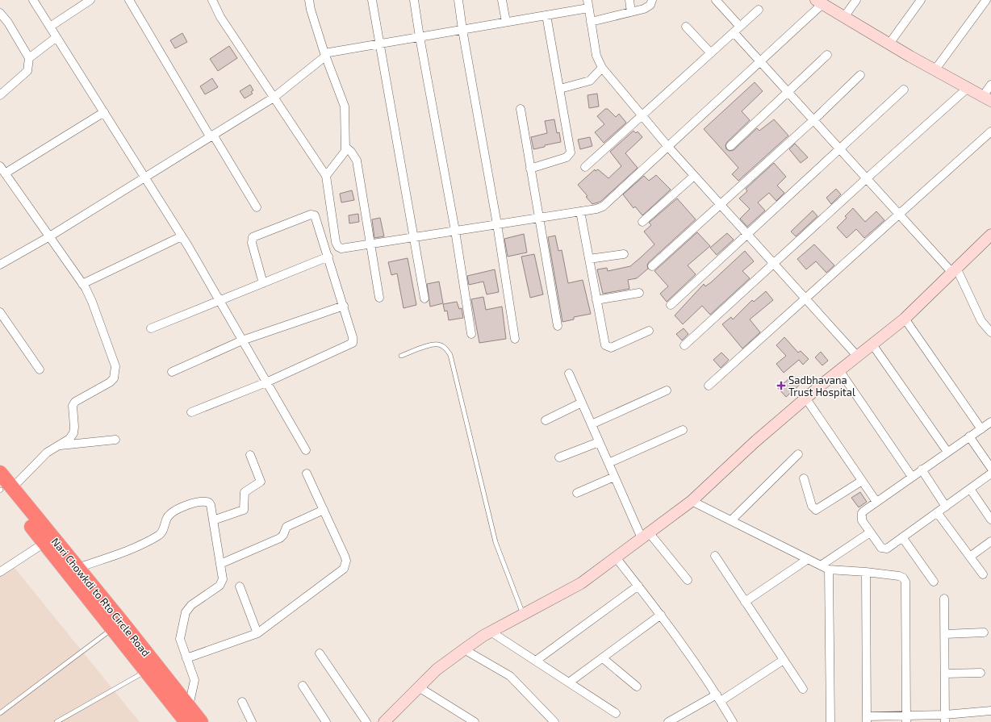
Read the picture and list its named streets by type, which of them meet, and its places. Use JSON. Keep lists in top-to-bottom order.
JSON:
{
  "streets": {
    "highway": ["Nari Chowkdi to Rto Circle Road"]
  },
  "places": {
    "health": ["Sadbhavana Trust Hospital"]
  }
}
